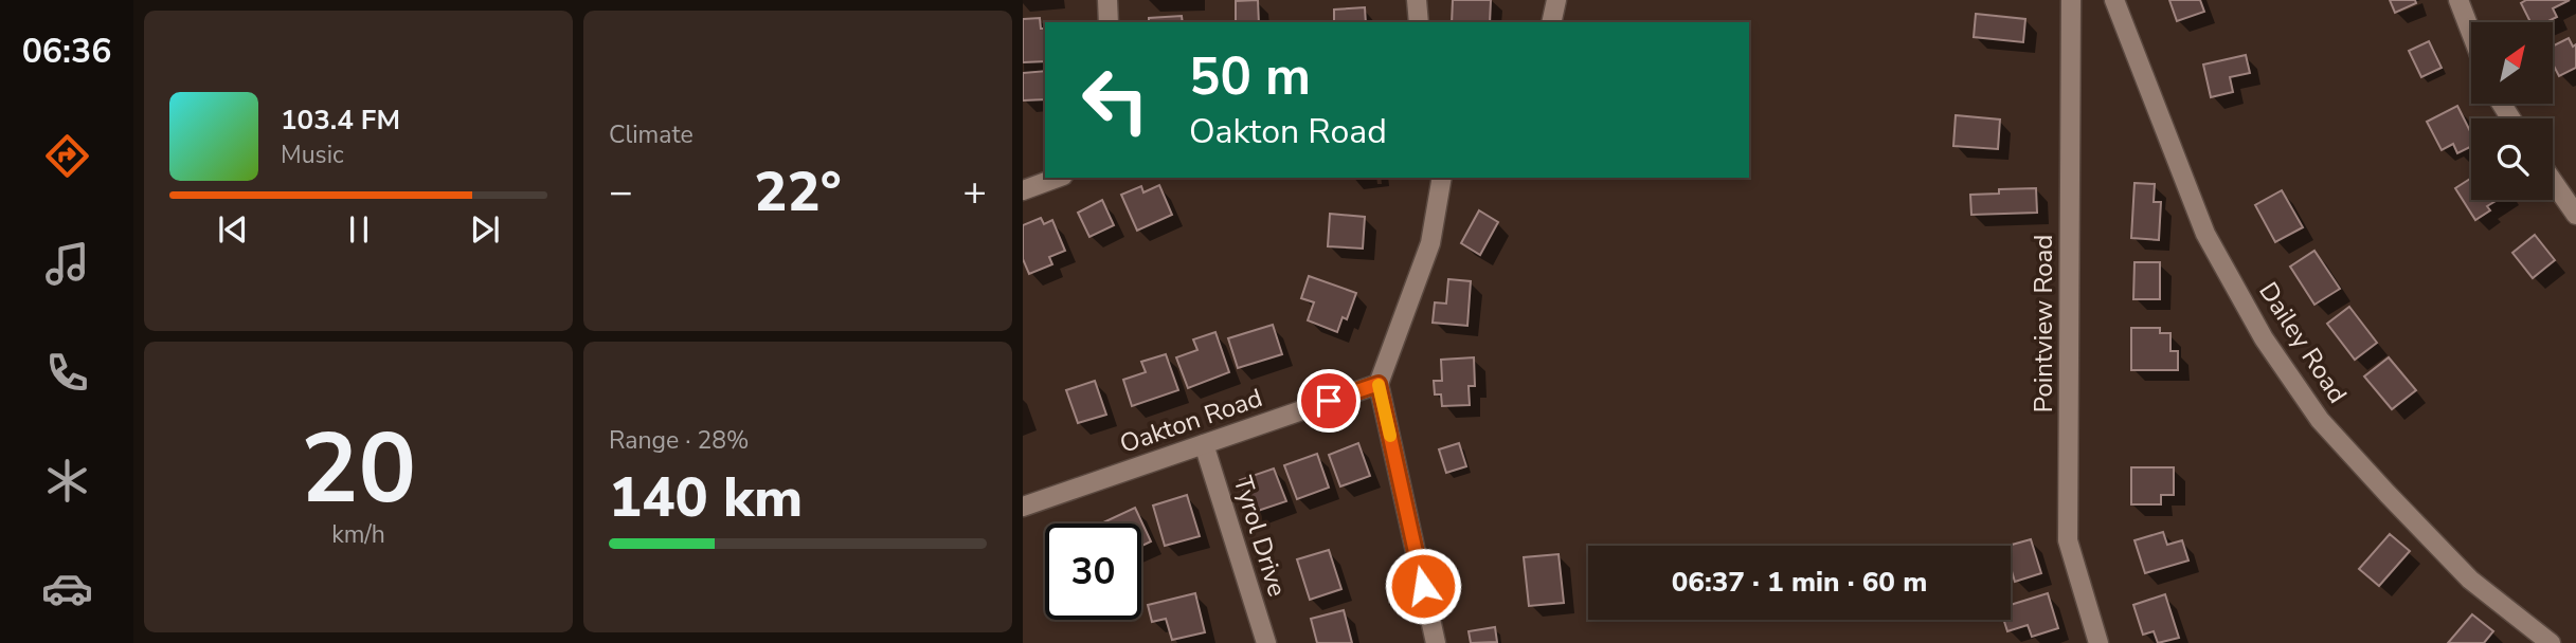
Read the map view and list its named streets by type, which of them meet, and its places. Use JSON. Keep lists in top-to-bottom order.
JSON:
{
  "streets": {
    "street": [
      "Pointview Road",
      "Dailey Road",
      "Oakton Road",
      "Tyrol Drive"
    ]
  },
  "crossings": [
    ["Oakton Road", "Tyrol Drive"]
  ],
  "north": "top right",
  "page": {
    "tabs": "06:36",
    "tile": [
      "Climate",
      ["20", "km/h"],
      ["Range · 28%", "140 km"]
    ],
    "turn": ["50 m", "Oakton Road"],
    "song": ["103.4 FM", "Music"],
    "heat": ["−", "22°", "+"],
    "limit": "30",
    "trip": "06:37 · 1 min · 60 m"
  }
}
